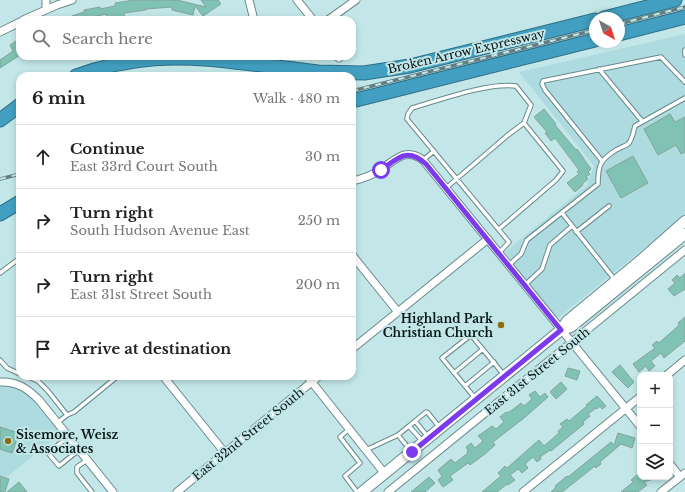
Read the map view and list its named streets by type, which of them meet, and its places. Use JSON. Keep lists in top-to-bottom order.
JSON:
{
  "streets": {
    "highway": ["Broken Arrow Expressway"],
    "main road": ["East 31st Street South"],
    "street": ["East 32nd Street South"]
  },
  "places": ["Highland Park Christian Church", "Sisemore, Weisz & Associates"],
  "north": "bottom right",
  "page": {
    "search": "Search here",
    "heading": ["6 min", "Walk · 480 m"],
    "list": [
      ["Continue", "East 33rd Court South", "30 m"],
      ["Turn right", "South Hudson Avenue East", "250 m"],
      ["Turn right", "East 31st Street South", "200 m"],
      "Arrive at destination"
    ],
    "map_buttons": ["+", "−"]
  }
}
